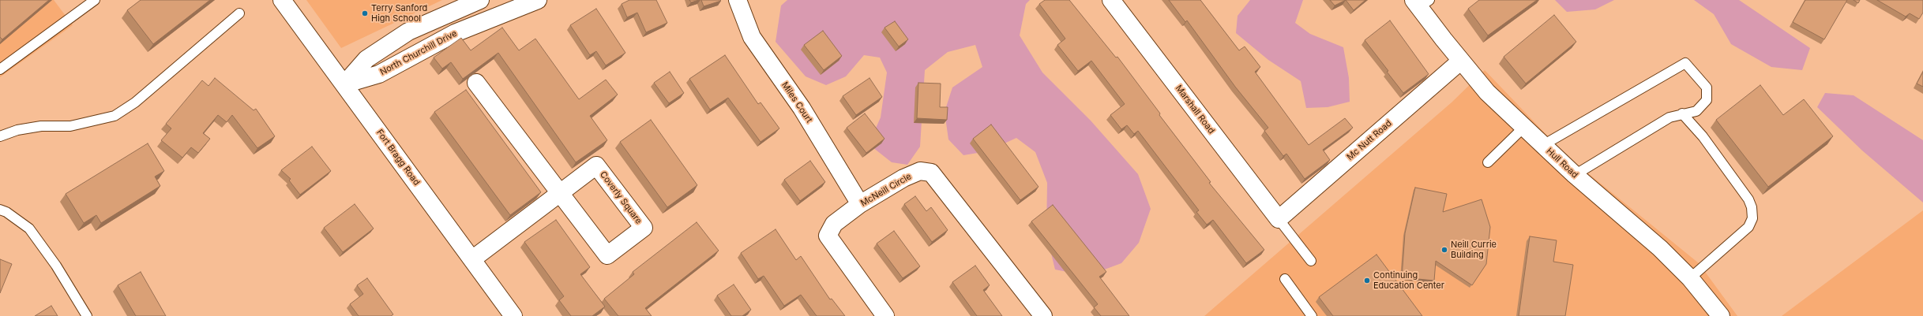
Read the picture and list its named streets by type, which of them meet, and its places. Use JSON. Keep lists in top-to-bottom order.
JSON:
{
  "streets": {
    "street": [
      "North Churchill Drive",
      "Miles Court",
      "Marshall Road",
      "Mc Nutt Road",
      "Fort Bragg Road",
      "Hull Road",
      "McNeill Circle",
      "Coverly Square"
    ]
  },
  "crossings": [
    ["North Churchill Drive", "Fort Bragg Road"],
    ["Miles Court", "McNeill Circle"],
    ["Marshall Road", "Mc Nutt Road"],
    ["Mc Nutt Road", "Hull Road"],
    ["Fort Bragg Road", "Coverly Square"]
  ],
  "places": ["Terry Sanford High School", "Neill Currie Building", "Continuing Education Center"]
}
